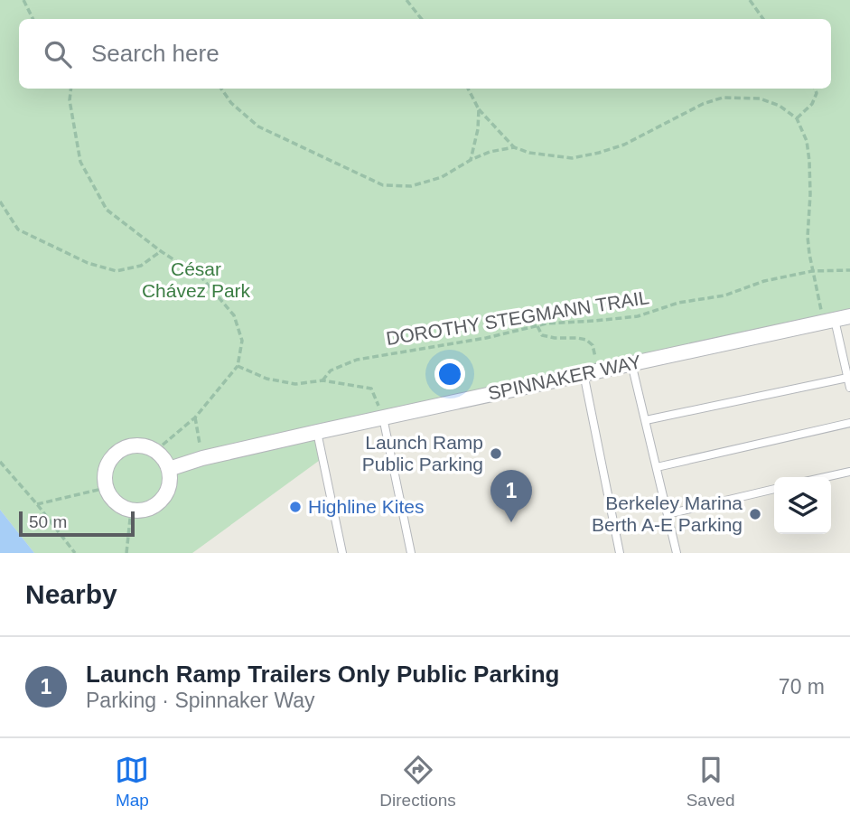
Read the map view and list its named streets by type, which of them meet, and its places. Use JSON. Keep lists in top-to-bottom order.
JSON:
{
  "streets": {
    "street": ["SPINNAKER WAY"],
    "path": ["DOROTHY STEGMANN TRAIL"]
  },
  "parks": ["César Chávez Park"],
  "places": ["Launch Ramp Public Parking", "Highline Kites", "Berkeley Marina Berth A-E Parking"],
  "scale_bar": "50 m",
  "page": {
    "search": "Search here",
    "pins": "1",
    "scale": "50 m",
    "heading": "Nearby",
    "list": [
      {
        "mark": "1",
        "name": "Launch Ramp Trailers Only Public Parking",
        "note": "Parking · Spinnaker Way",
        "value": "70 m"
      }
    ],
    "nav": ["Map", "Directions", "Saved"]
  }
}
